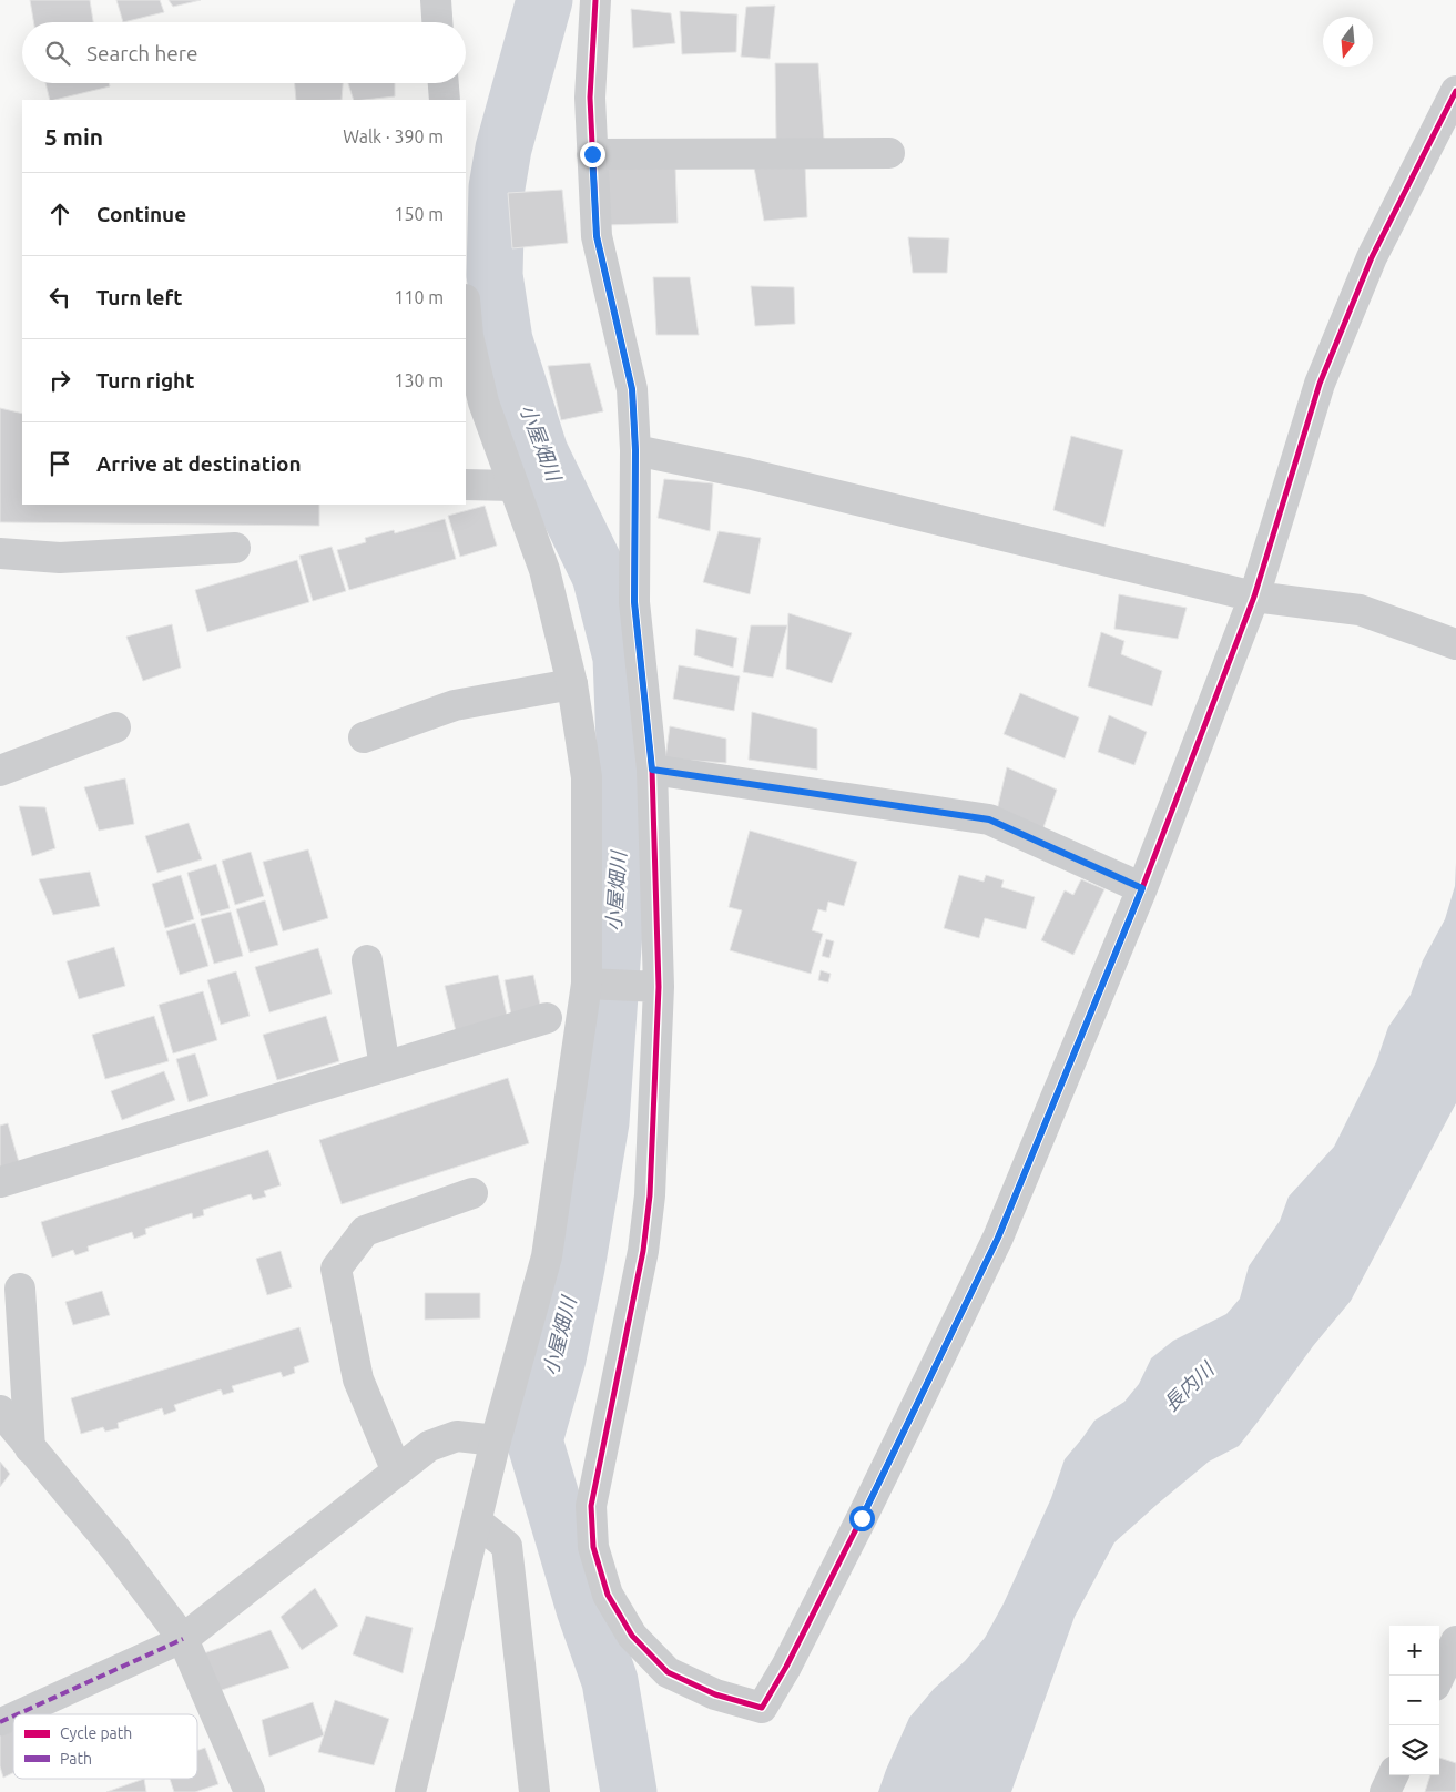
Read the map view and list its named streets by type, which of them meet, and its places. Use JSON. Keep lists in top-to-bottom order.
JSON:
{
  "water": ["小屋畑川", "長内川"],
  "legend": ["Cycle path", "Path"],
  "north": "bottom",
  "page": {
    "search": "Search here",
    "heading": ["5 min", "Walk · 390 m"],
    "list": [
      ["Continue", "150 m"],
      ["Turn left", "110 m"],
      ["Turn right", "130 m"],
      "Arrive at destination"
    ],
    "map_buttons": ["+", "−"]
  }
}
